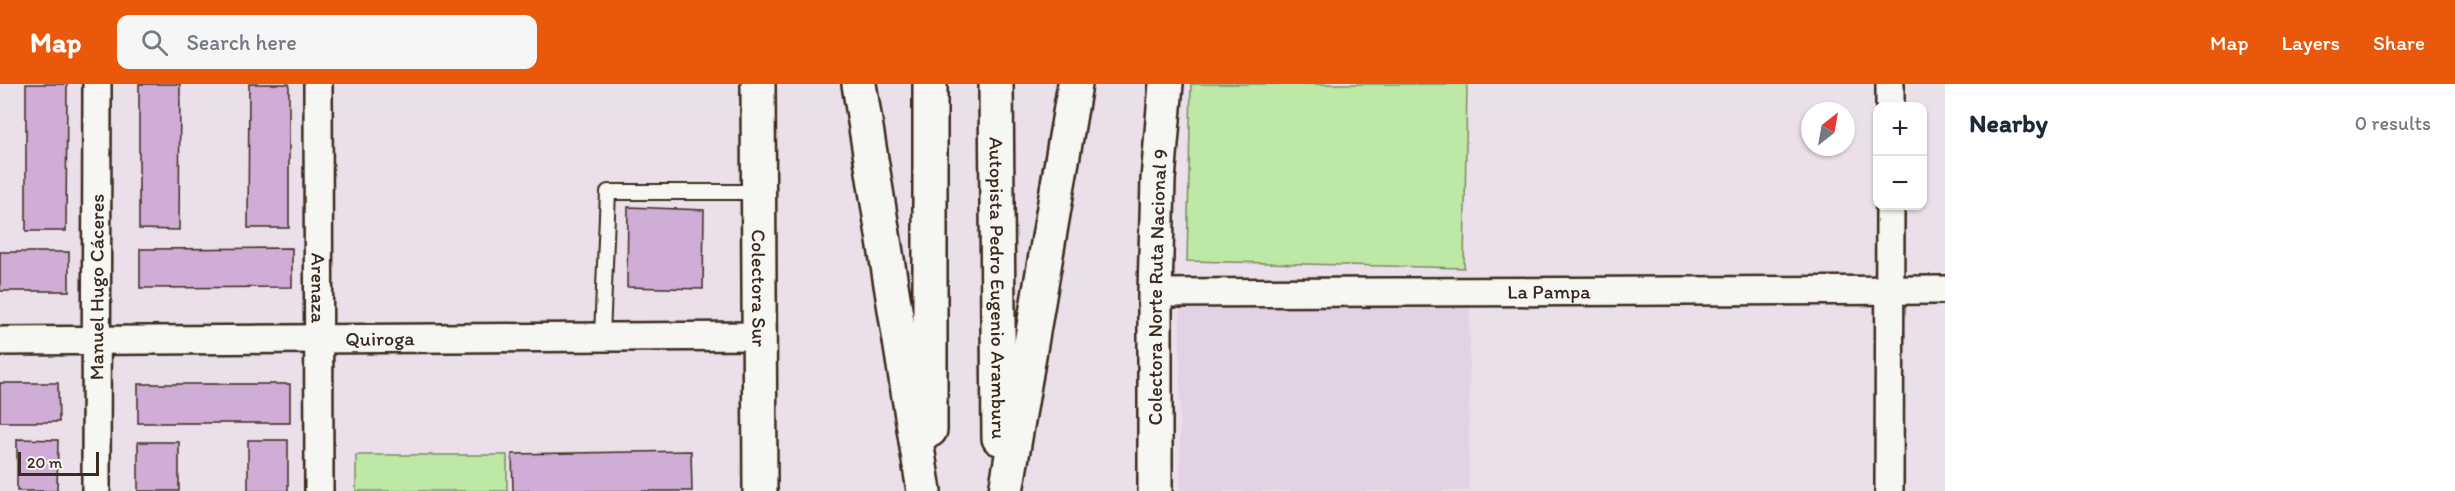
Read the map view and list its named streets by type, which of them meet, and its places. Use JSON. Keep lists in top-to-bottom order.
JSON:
{
  "streets": {
    "main road": ["Colectora Sur", "Autopista Pedro Eugenio Aramburu", "Colectora Norte Ruta Nacional 9"],
    "street": [
      "Arenaza",
      "Manuel Hugo Cáceres",
      "La Pampa",
      "Quiroga"
    ]
  },
  "crossings": [
    ["Arenaza", "Quiroga"],
    ["Colectora Sur", "Quiroga"],
    ["Colectora Norte Ruta Nacional 9", "La Pampa"],
    ["Manuel Hugo Cáceres", "Quiroga"]
  ],
  "scale_bar": "20 m",
  "north": "top right",
  "page": {
    "header": "Map",
    "search": "Search here",
    "nav": ["Map", "Layers", "Share"],
    "heading": ["Nearby", "0 results"],
    "map_buttons": ["+", "−"],
    "scale": "20 m"
  }
}
